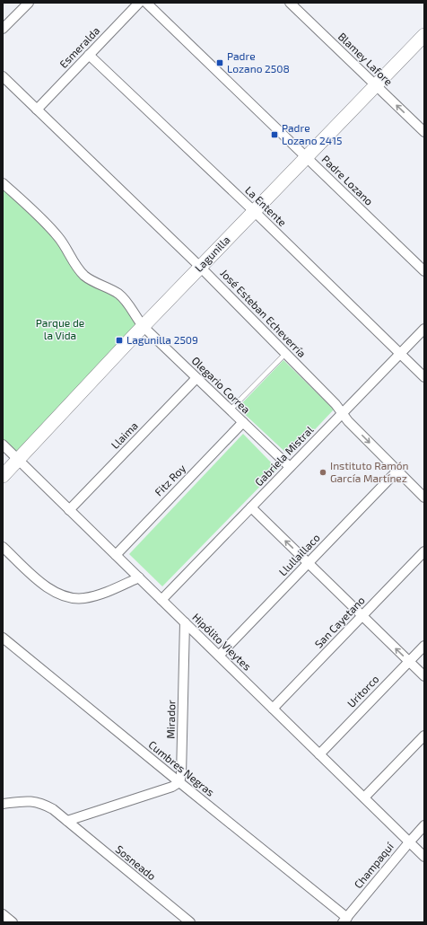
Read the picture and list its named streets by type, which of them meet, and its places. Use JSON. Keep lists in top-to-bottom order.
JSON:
{
  "streets": {
    "main road": ["Lagunilla"],
    "street": [
      "Esmeralda",
      "Blamey Lafore",
      "Padre Lozano",
      "La Entente",
      "José Esteban Echeverría",
      "Olegario Correa",
      "Llaima",
      "Gabriela Mistral",
      "Fitz Roy",
      "Llullaillaco",
      "San Cayetano",
      "Hipólito Vieytes",
      "Uritorco",
      "Mirador",
      "Cumbres Negras",
      "Sosneado",
      "Champaquí"
    ]
  },
  "crossings": [
    ["Esmeralda", "La Entente"],
    ["Esmeralda", "José Esteban Echeverría"],
    ["Blamey Lafore", "Lagunilla"],
    ["Padre Lozano", "Lagunilla"],
    ["La Entente", "Lagunilla"],
    ["La Entente", "Gabriela Mistral"],
    ["Lagunilla", "José Esteban Echeverría"],
    ["Lagunilla", "Olegario Correa"],
    ["Lagunilla", "Hipólito Vieytes"],
    ["José Esteban Echeverría", "Gabriela Mistral"],
    ["José Esteban Echeverría", "Llullaillaco"],
    ["Olegario Correa", "Llaima"],
    ["Olegario Correa", "Gabriela Mistral"],
    ["Olegario Correa", "Fitz Roy"],
    ["Llaima", "Hipólito Vieytes"],
    ["Gabriela Mistral", "Hipólito Vieytes"],
    ["Fitz Roy", "Hipólito Vieytes"],
    ["Llullaillaco", "Hipólito Vieytes"],
    ["San Cayetano", "Hipólito Vieytes"],
    ["Hipólito Vieytes", "Uritorco"],
    ["Hipólito Vieytes", "Mirador"],
    ["Hipólito Vieytes", "Champaquí"],
    ["Mirador", "Cumbres Negras"],
    ["Cumbres Negras", "Champaquí"]
  ],
  "one_way": ["Blamey Lafore"],
  "parks": ["Parque de la Vida"],
  "places": {
    "transit": ["Padre Lozano 2508", "Padre Lozano 2415", "Lagunilla 2509"],
    "other": ["Instituto Ramón García Martínez"]
  }
}
